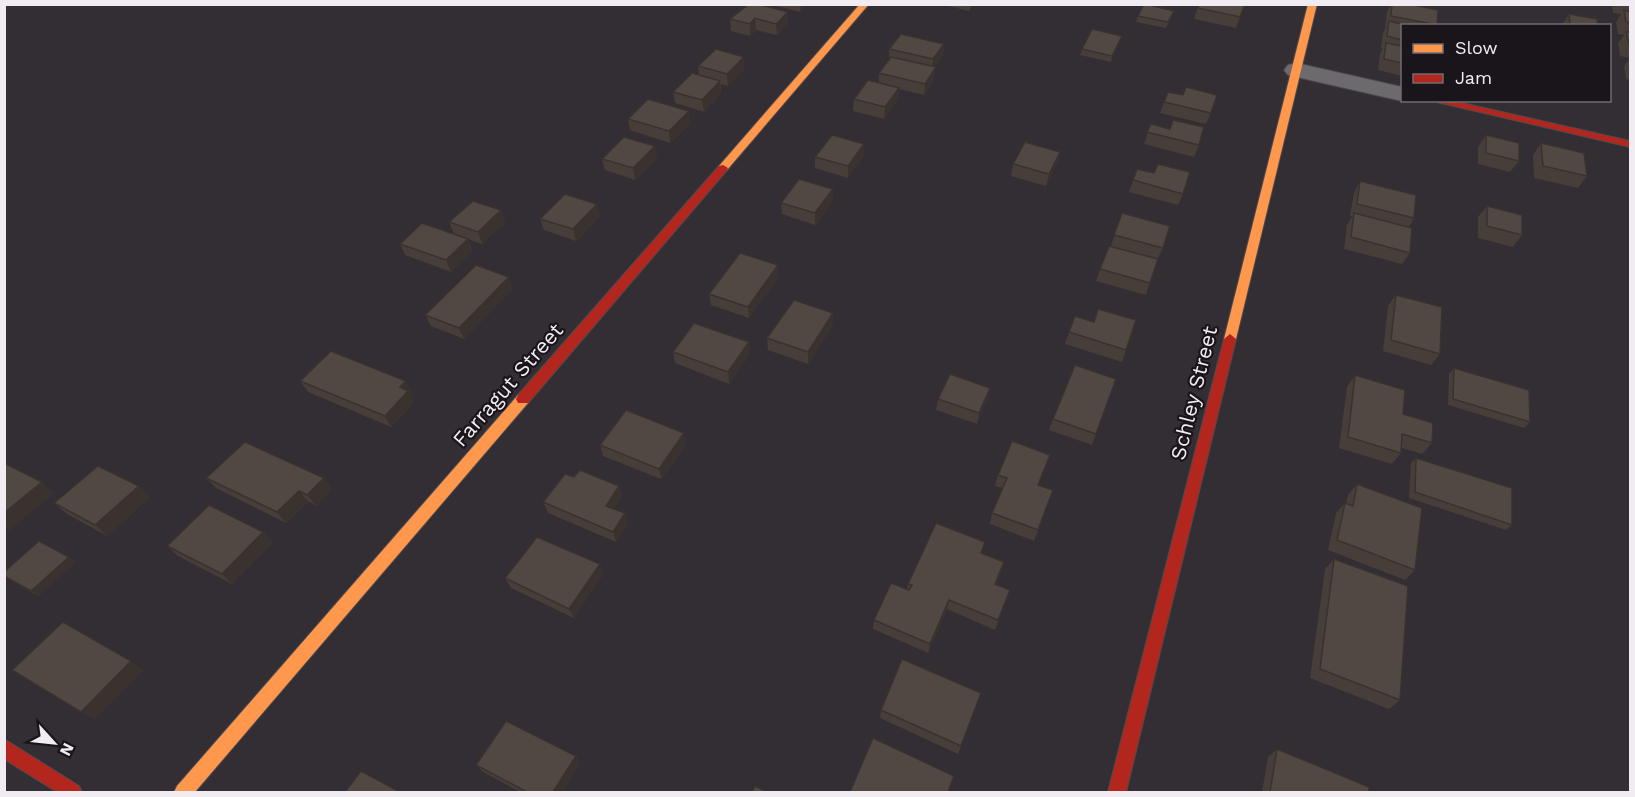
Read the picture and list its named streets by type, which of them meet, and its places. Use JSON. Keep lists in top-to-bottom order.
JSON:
{
  "streets": {
    "street": ["Farragut Street", "Schley Street"]
  },
  "legend": ["Slow", "Jam"],
  "north": "bottom right"
}
